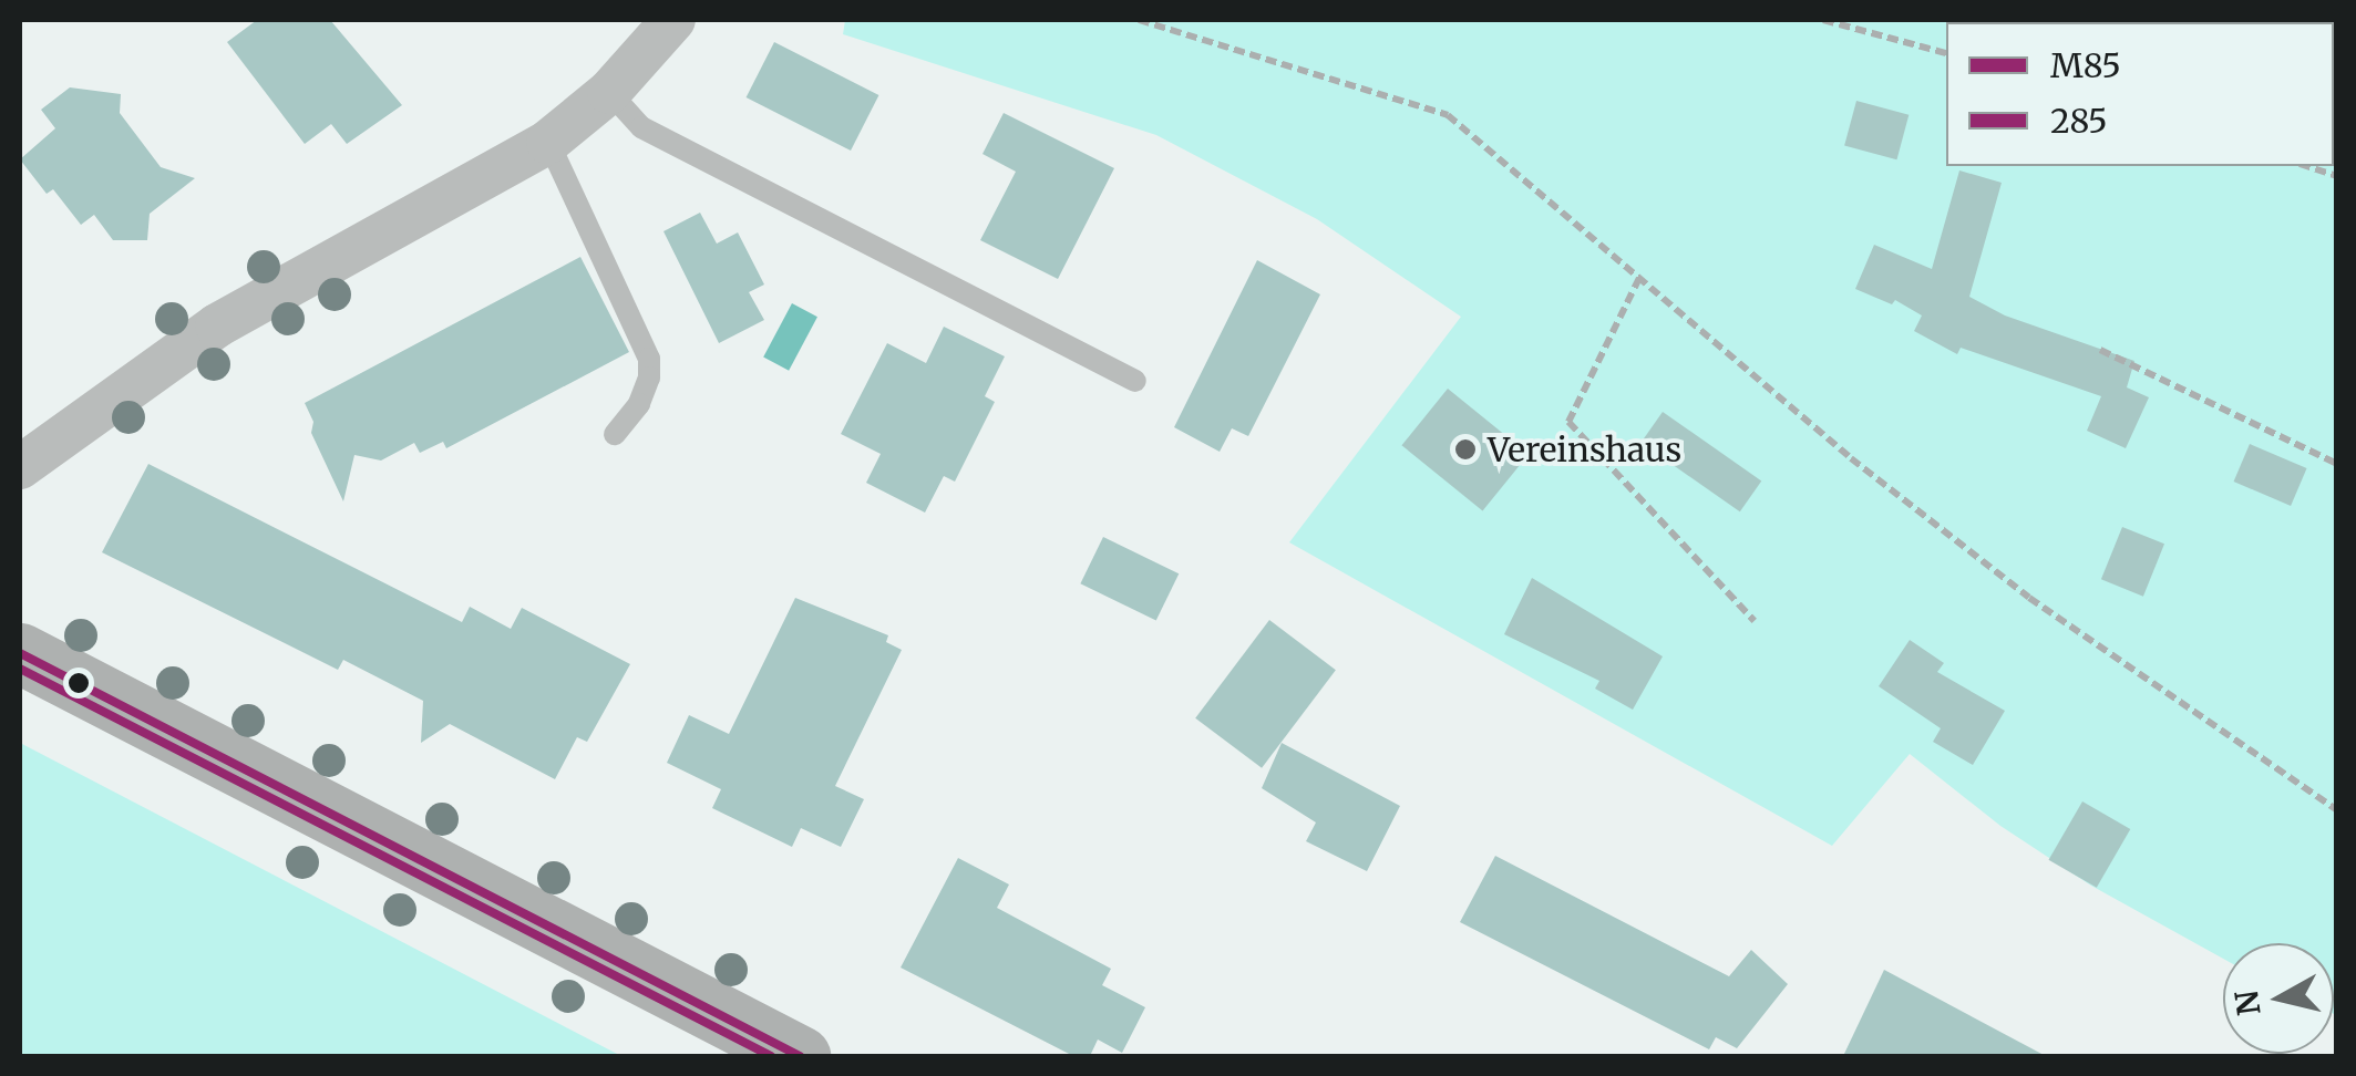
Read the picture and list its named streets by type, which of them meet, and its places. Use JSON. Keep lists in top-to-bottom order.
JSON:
{
  "places": ["Vereinshaus"],
  "lines": ["transit line M85", "transit line 285"],
  "legend": ["M85", "285"],
  "north": "left"
}
